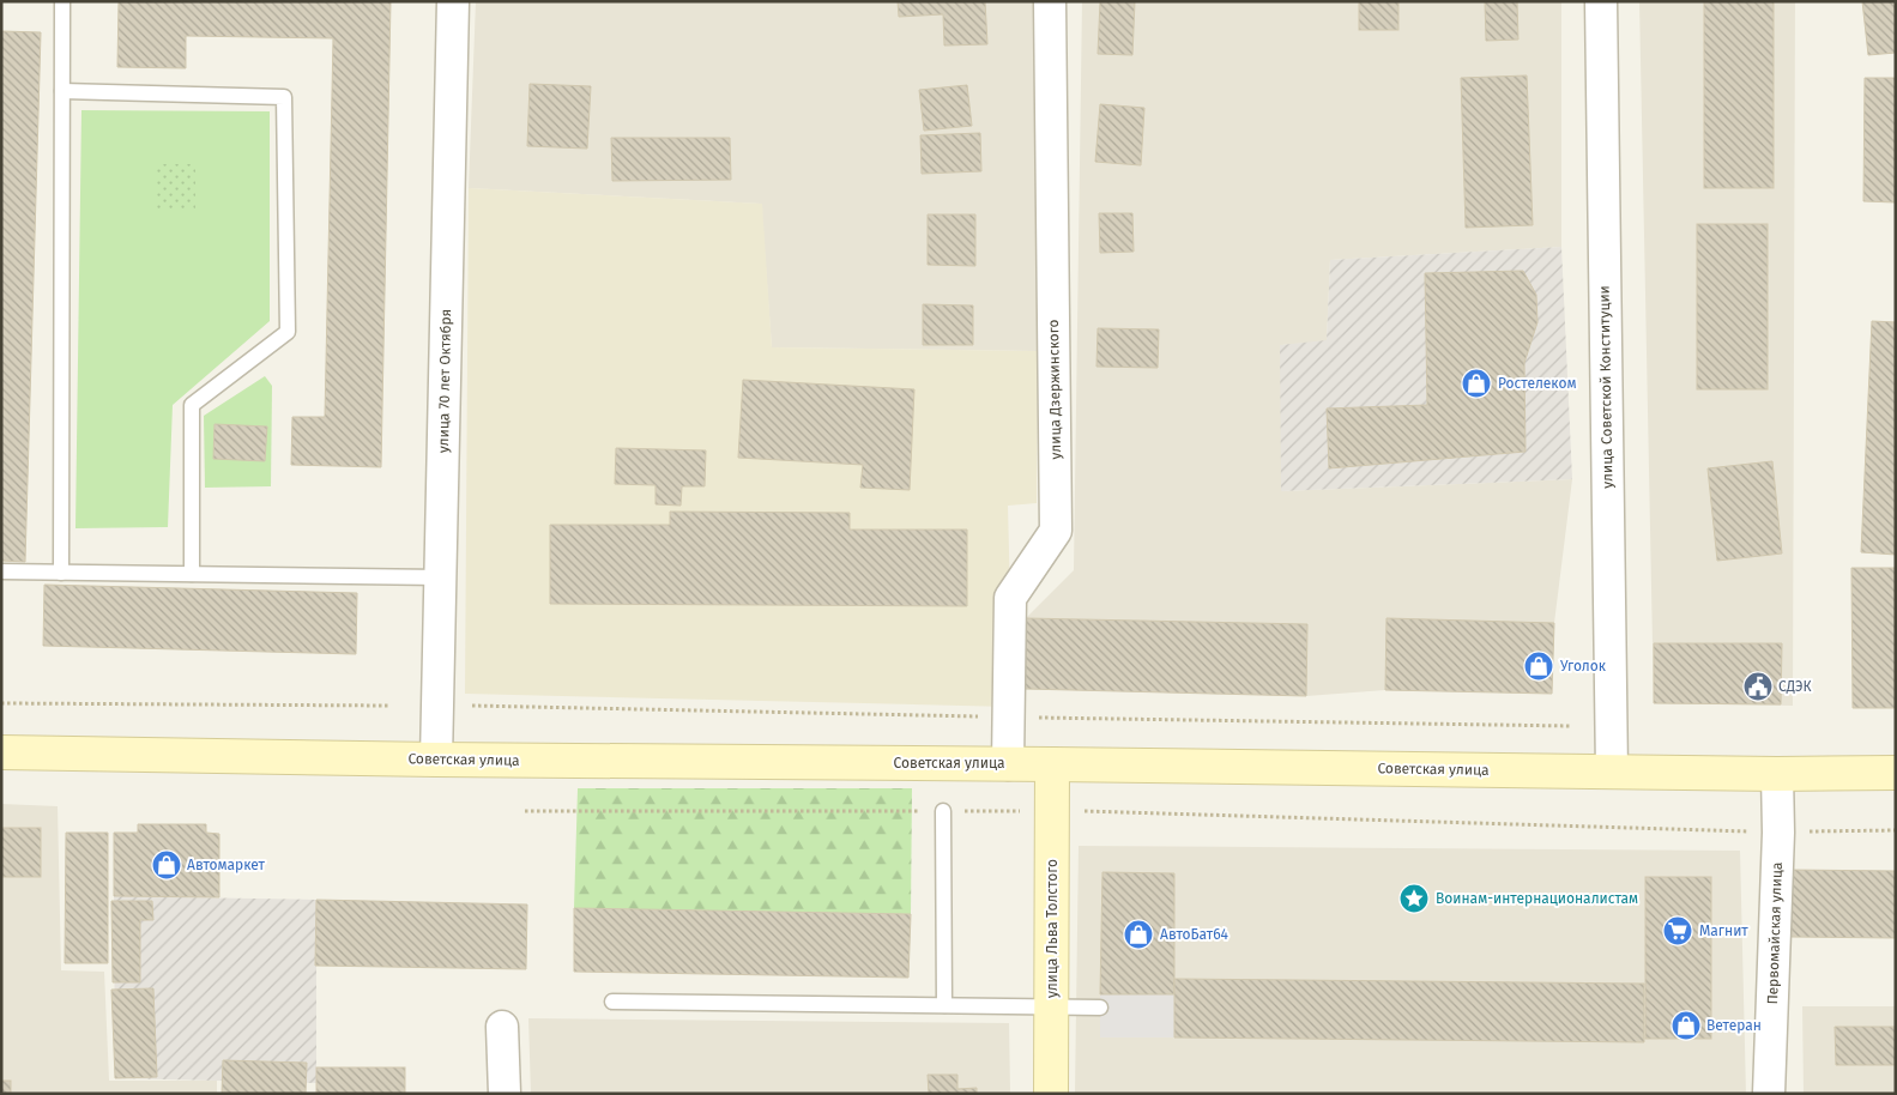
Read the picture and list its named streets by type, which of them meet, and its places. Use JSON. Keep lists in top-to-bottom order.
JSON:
{
  "streets": {
    "main road": ["Советская улица", "улица Льва Толстого"],
    "street": [
      "улица 70 лет Октября",
      "улица Советской Конституции",
      "улица Дзержинского",
      "Первомайская улица"
    ]
  },
  "crossings": [
    ["улица 70 лет Октября", "Советская улица"],
    ["улица Советской Конституции", "Советская улица"],
    ["улица Дзержинского", "Советская улица"],
    ["Советская улица", "улица Льва Толстого"],
    ["Советская улица", "Первомайская улица"]
  ],
  "places": {
    "shop": [
      "Ростелеком",
      "Уголок",
      "Автомаркет",
      "АвтоБат64",
      "Ветеран"
    ],
    "public building": ["СДЭК"],
    "place": ["Воинам-интернационалистам"],
    "supermarket": ["Магнит"]
  }
}
